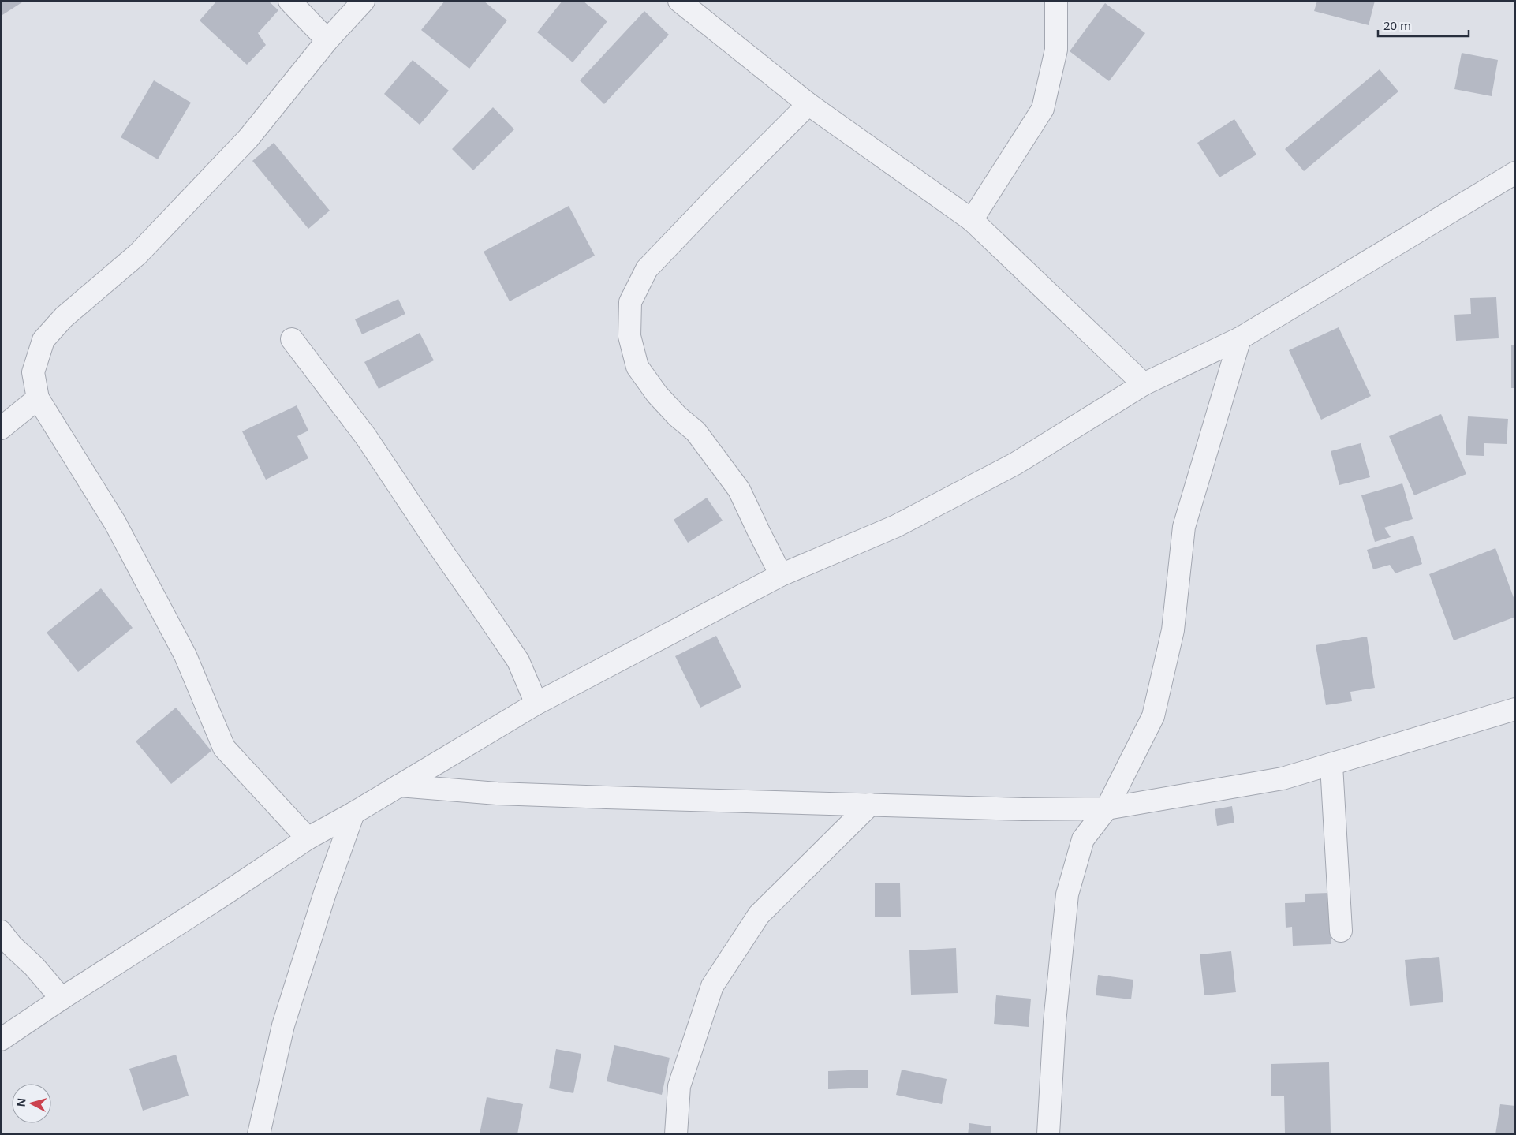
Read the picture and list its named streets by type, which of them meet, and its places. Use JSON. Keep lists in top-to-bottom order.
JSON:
{
  "scale_bar": "20 m",
  "north": "left"
}
